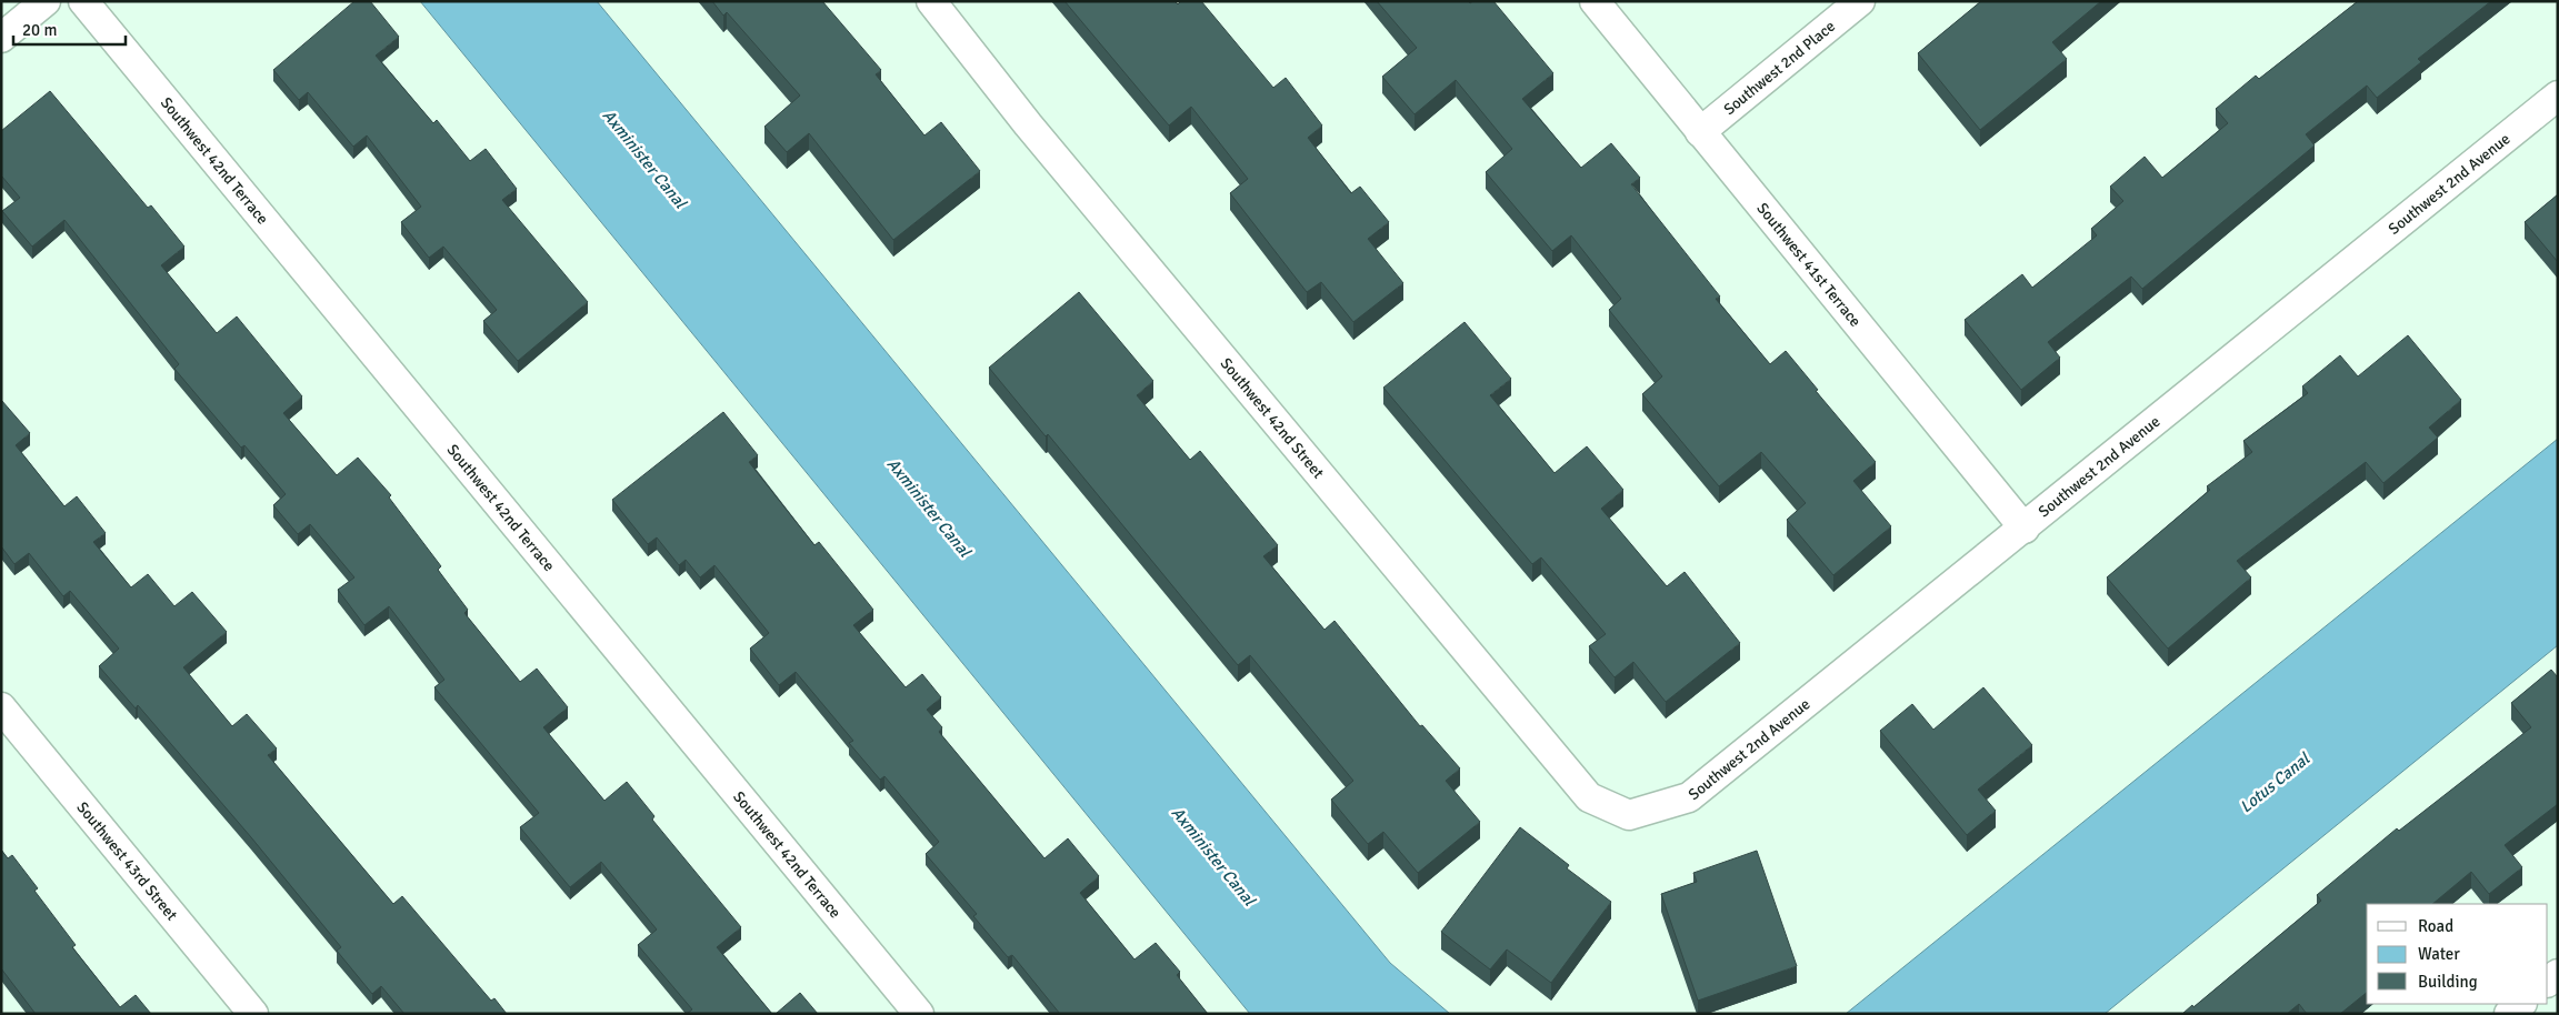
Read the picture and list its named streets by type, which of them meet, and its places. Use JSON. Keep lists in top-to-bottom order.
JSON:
{
  "streets": {
    "street": [
      "Southwest 2nd Place",
      "Southwest 42nd Terrace",
      "Southwest 2nd Avenue",
      "Southwest 41st Terrace",
      "Southwest 42nd Street",
      "Southwest 43rd Street"
    ]
  },
  "crossings": [
    ["Southwest 2nd Place", "Southwest 41st Terrace"],
    ["Southwest 2nd Avenue", "Southwest 41st Terrace"],
    ["Southwest 2nd Avenue", "Southwest 42nd Street"]
  ],
  "water": ["Axminister Canal", "Lotus Canal"],
  "legend": ["Road", "Water", "Building"],
  "scale_bar": "20 m"
}
